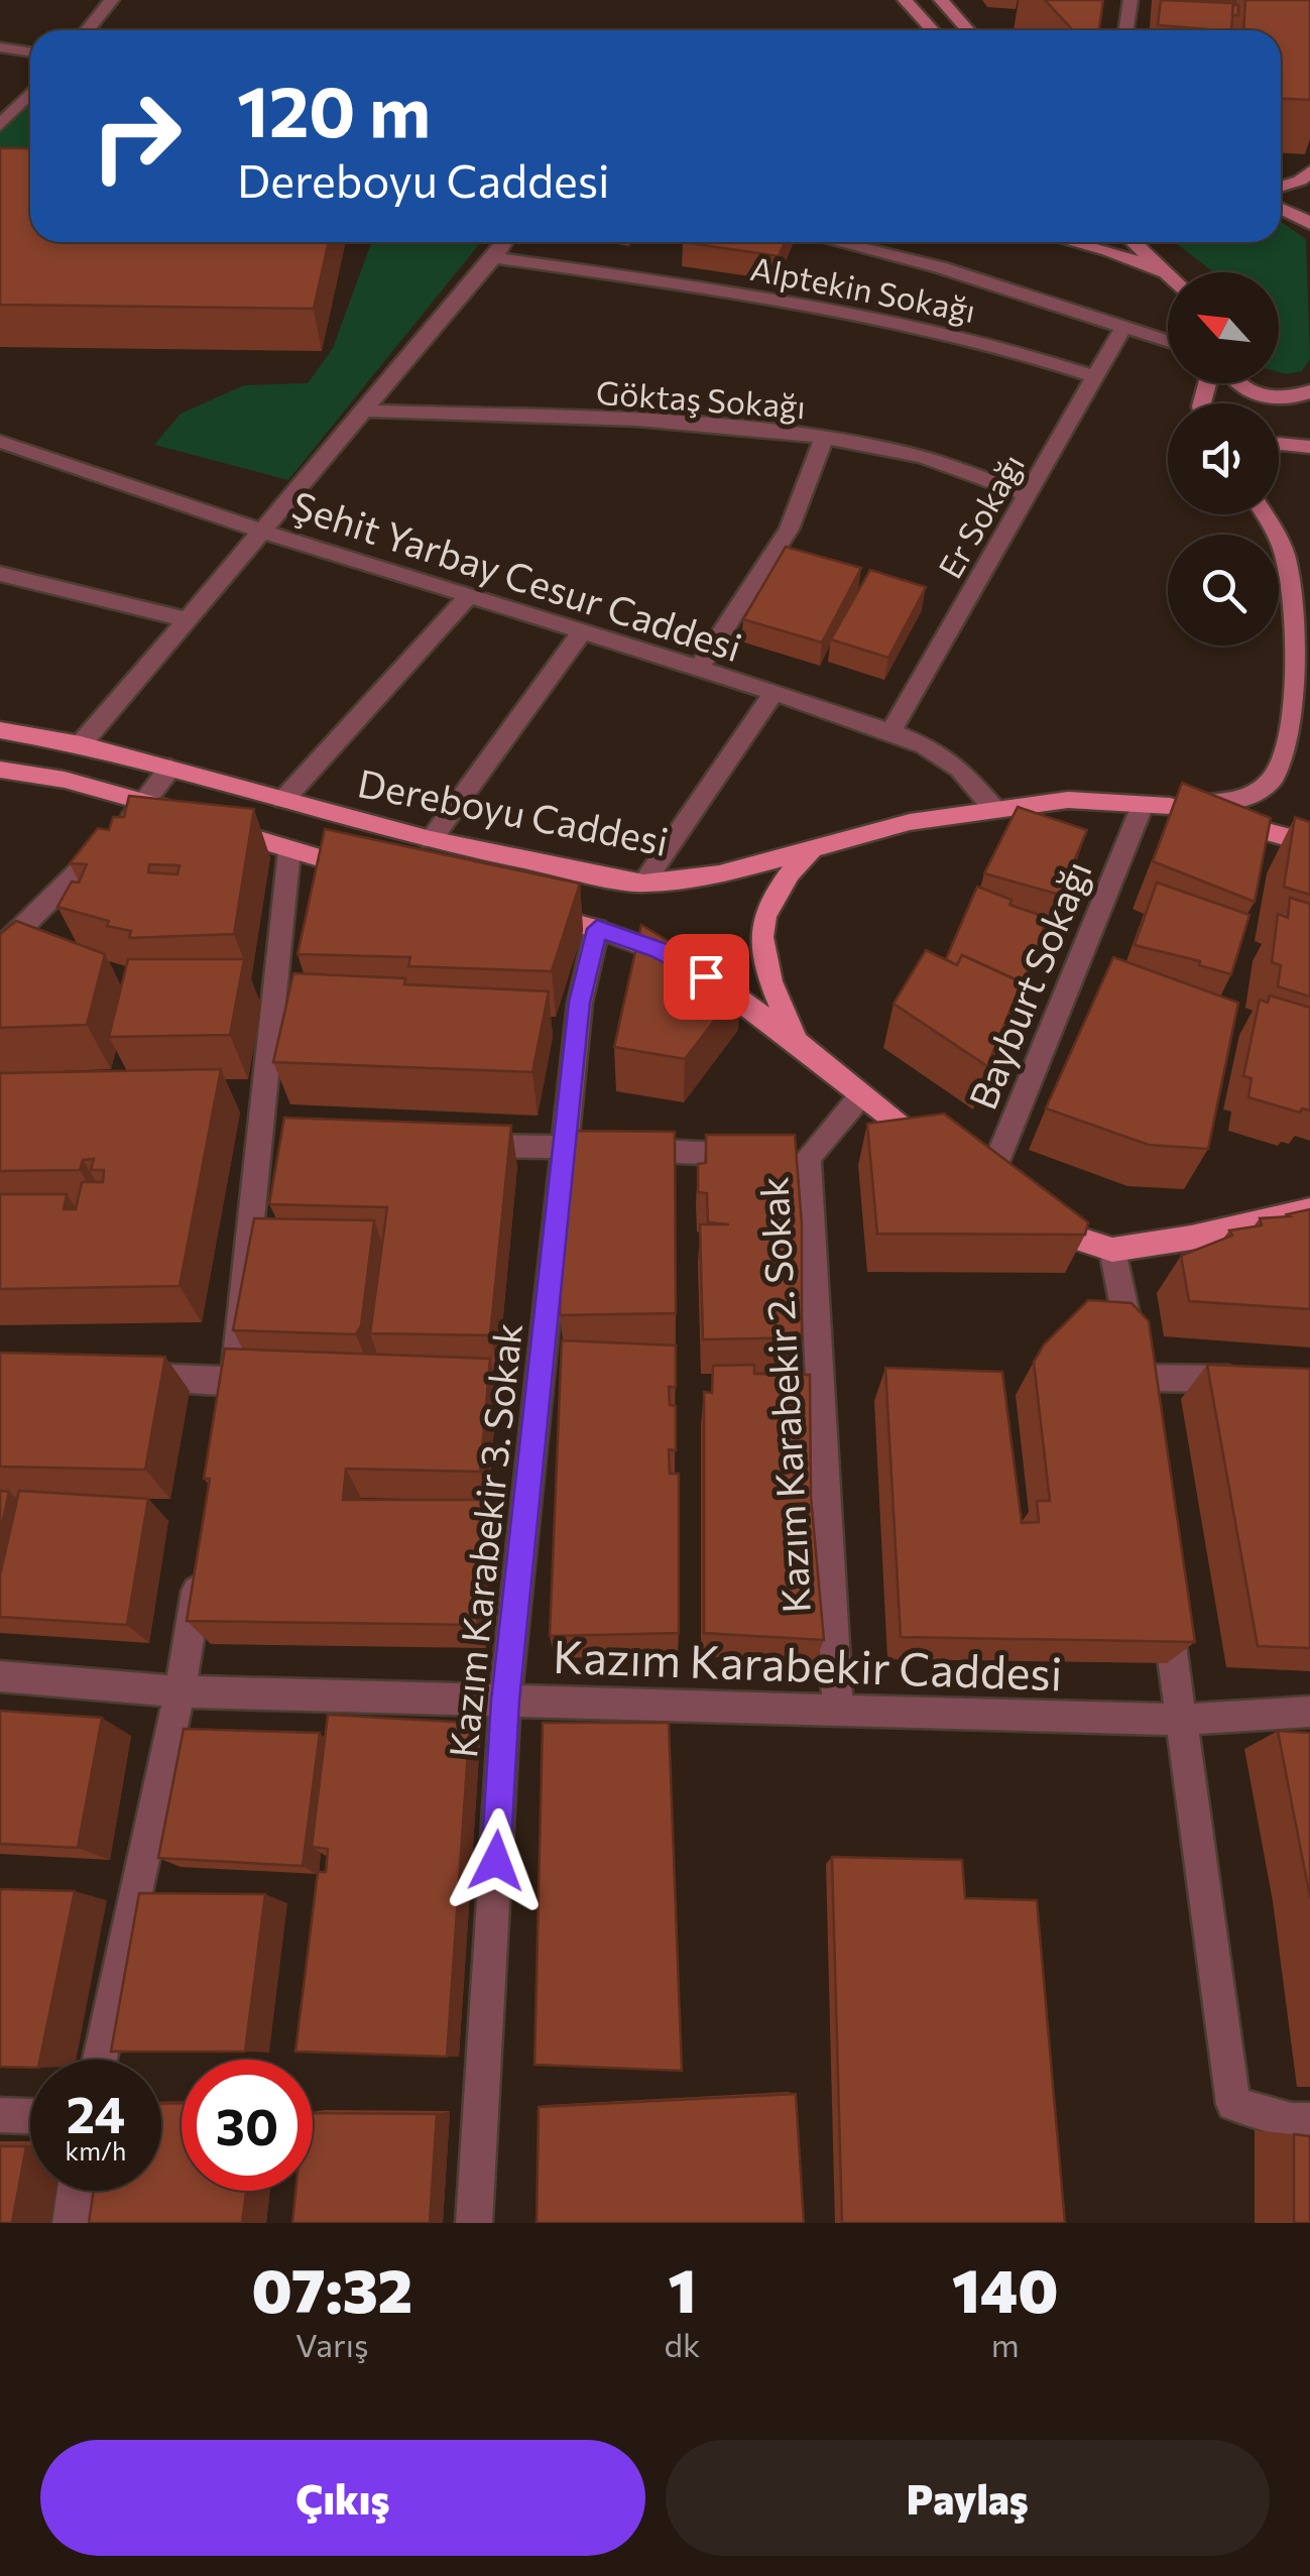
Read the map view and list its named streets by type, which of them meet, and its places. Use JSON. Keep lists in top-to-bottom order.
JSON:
{
  "streets": {
    "main road": ["Dereboyu Caddesi"],
    "street": [
      "Alptekin Sokağı",
      "Göktaş Sokağı",
      "Er Sokağı",
      "Şehit Yarbay Cesur Caddesi",
      "Bayburt Sokağı",
      "Kazım Karabekir 2. Sokak",
      "Kazım Karabekir 3. Sokak",
      "Kazım Karabekir Caddesi"
    ]
  },
  "crossings": [
    ["Alptekin Sokağı", "Er Sokağı"],
    ["Göktaş Sokağı", "Er Sokağı"],
    ["Er Sokağı", "Şehit Yarbay Cesur Caddesi"],
    ["Şehit Yarbay Cesur Caddesi", "Dereboyu Caddesi"],
    ["Dereboyu Caddesi", "Bayburt Sokağı"],
    ["Kazım Karabekir 2. Sokak", "Kazım Karabekir Caddesi"],
    ["Kazım Karabekir 3. Sokak", "Kazım Karabekir Caddesi"]
  ],
  "north": "top left",
  "page": {
    "turn": ["120 m", "Dereboyu Caddesi"],
    "speed": "24 km/h",
    "limit": "30",
    "eta": [
      "07:32",
      "Varış",
      "1",
      "dk",
      "140",
      "m"
    ],
    "buttons": ["Çıkış", "Paylaş"]
  }
}
